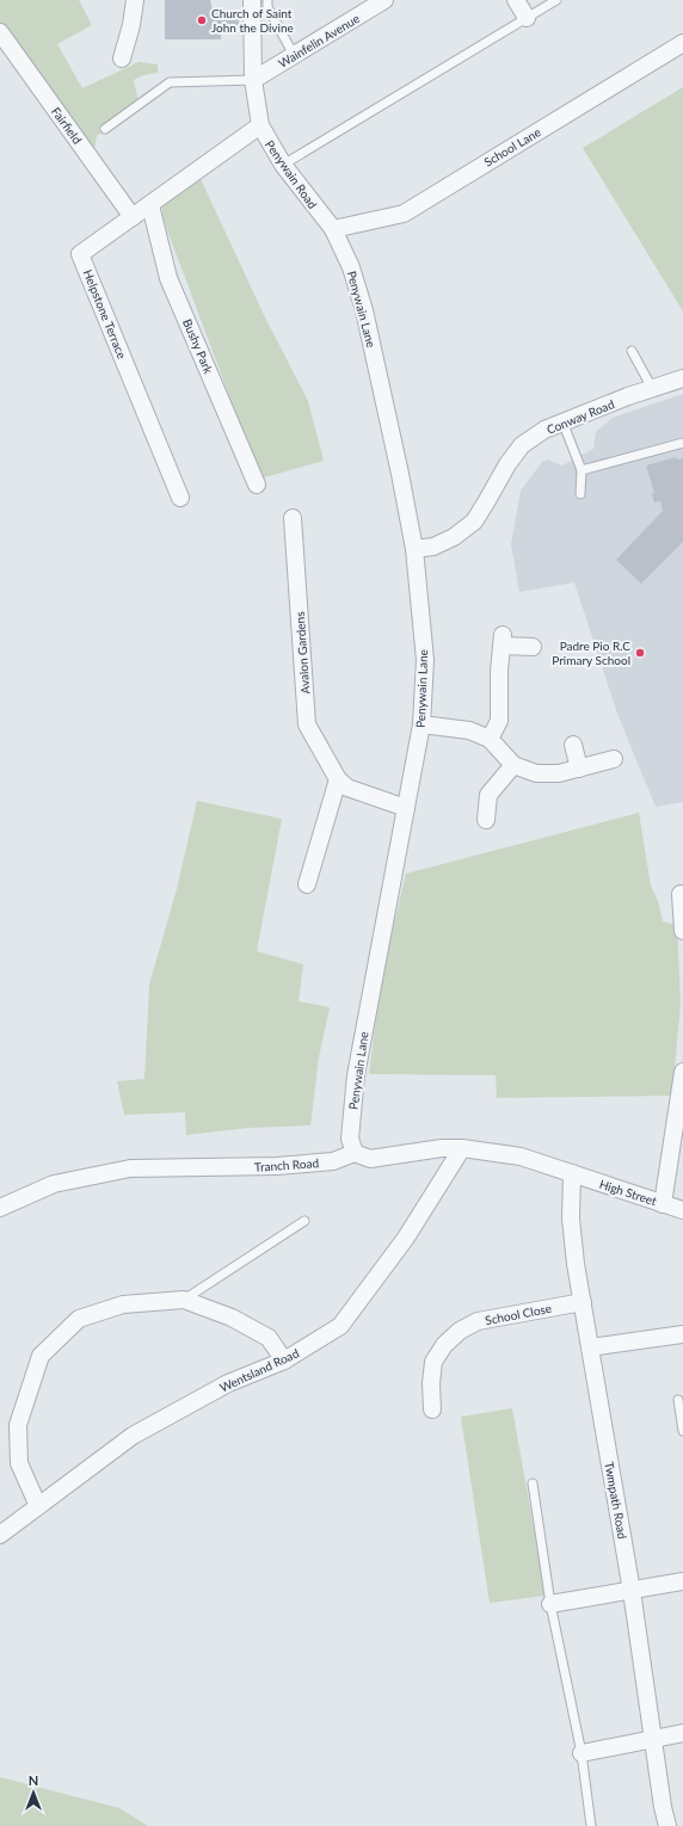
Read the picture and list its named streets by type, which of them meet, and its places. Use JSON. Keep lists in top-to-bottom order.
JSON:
{
  "streets": {
    "street": [
      "Wainfelin Avenue",
      "Fairfield",
      "School Lane",
      "Penywain Road",
      "Penywain Lane",
      "Helpstone Terrace",
      "Bushy Park",
      "Conway Road",
      "Avalon Gardens",
      "Tranch Road",
      "High Street",
      "School Close",
      "Wentsland Road",
      "Twmpath Road"
    ]
  },
  "crossings": [
    ["Wainfelin Avenue", "Penywain Road"],
    ["Fairfield", "Helpstone Terrace"],
    ["School Lane", "Penywain Road"],
    ["School Lane", "Penywain Lane"],
    ["Penywain Road", "Penywain Lane"],
    ["Penywain Road", "Helpstone Terrace"],
    ["Penywain Lane", "Conway Road"],
    ["Penywain Lane", "Tranch Road"],
    ["Helpstone Terrace", "Bushy Park"],
    ["High Street", "Twmpath Road"],
    ["School Close", "Twmpath Road"]
  ],
  "places": ["Church of Saint John the Divine", "Padre Pio R.C Primary School"],
  "north": "top"
}
